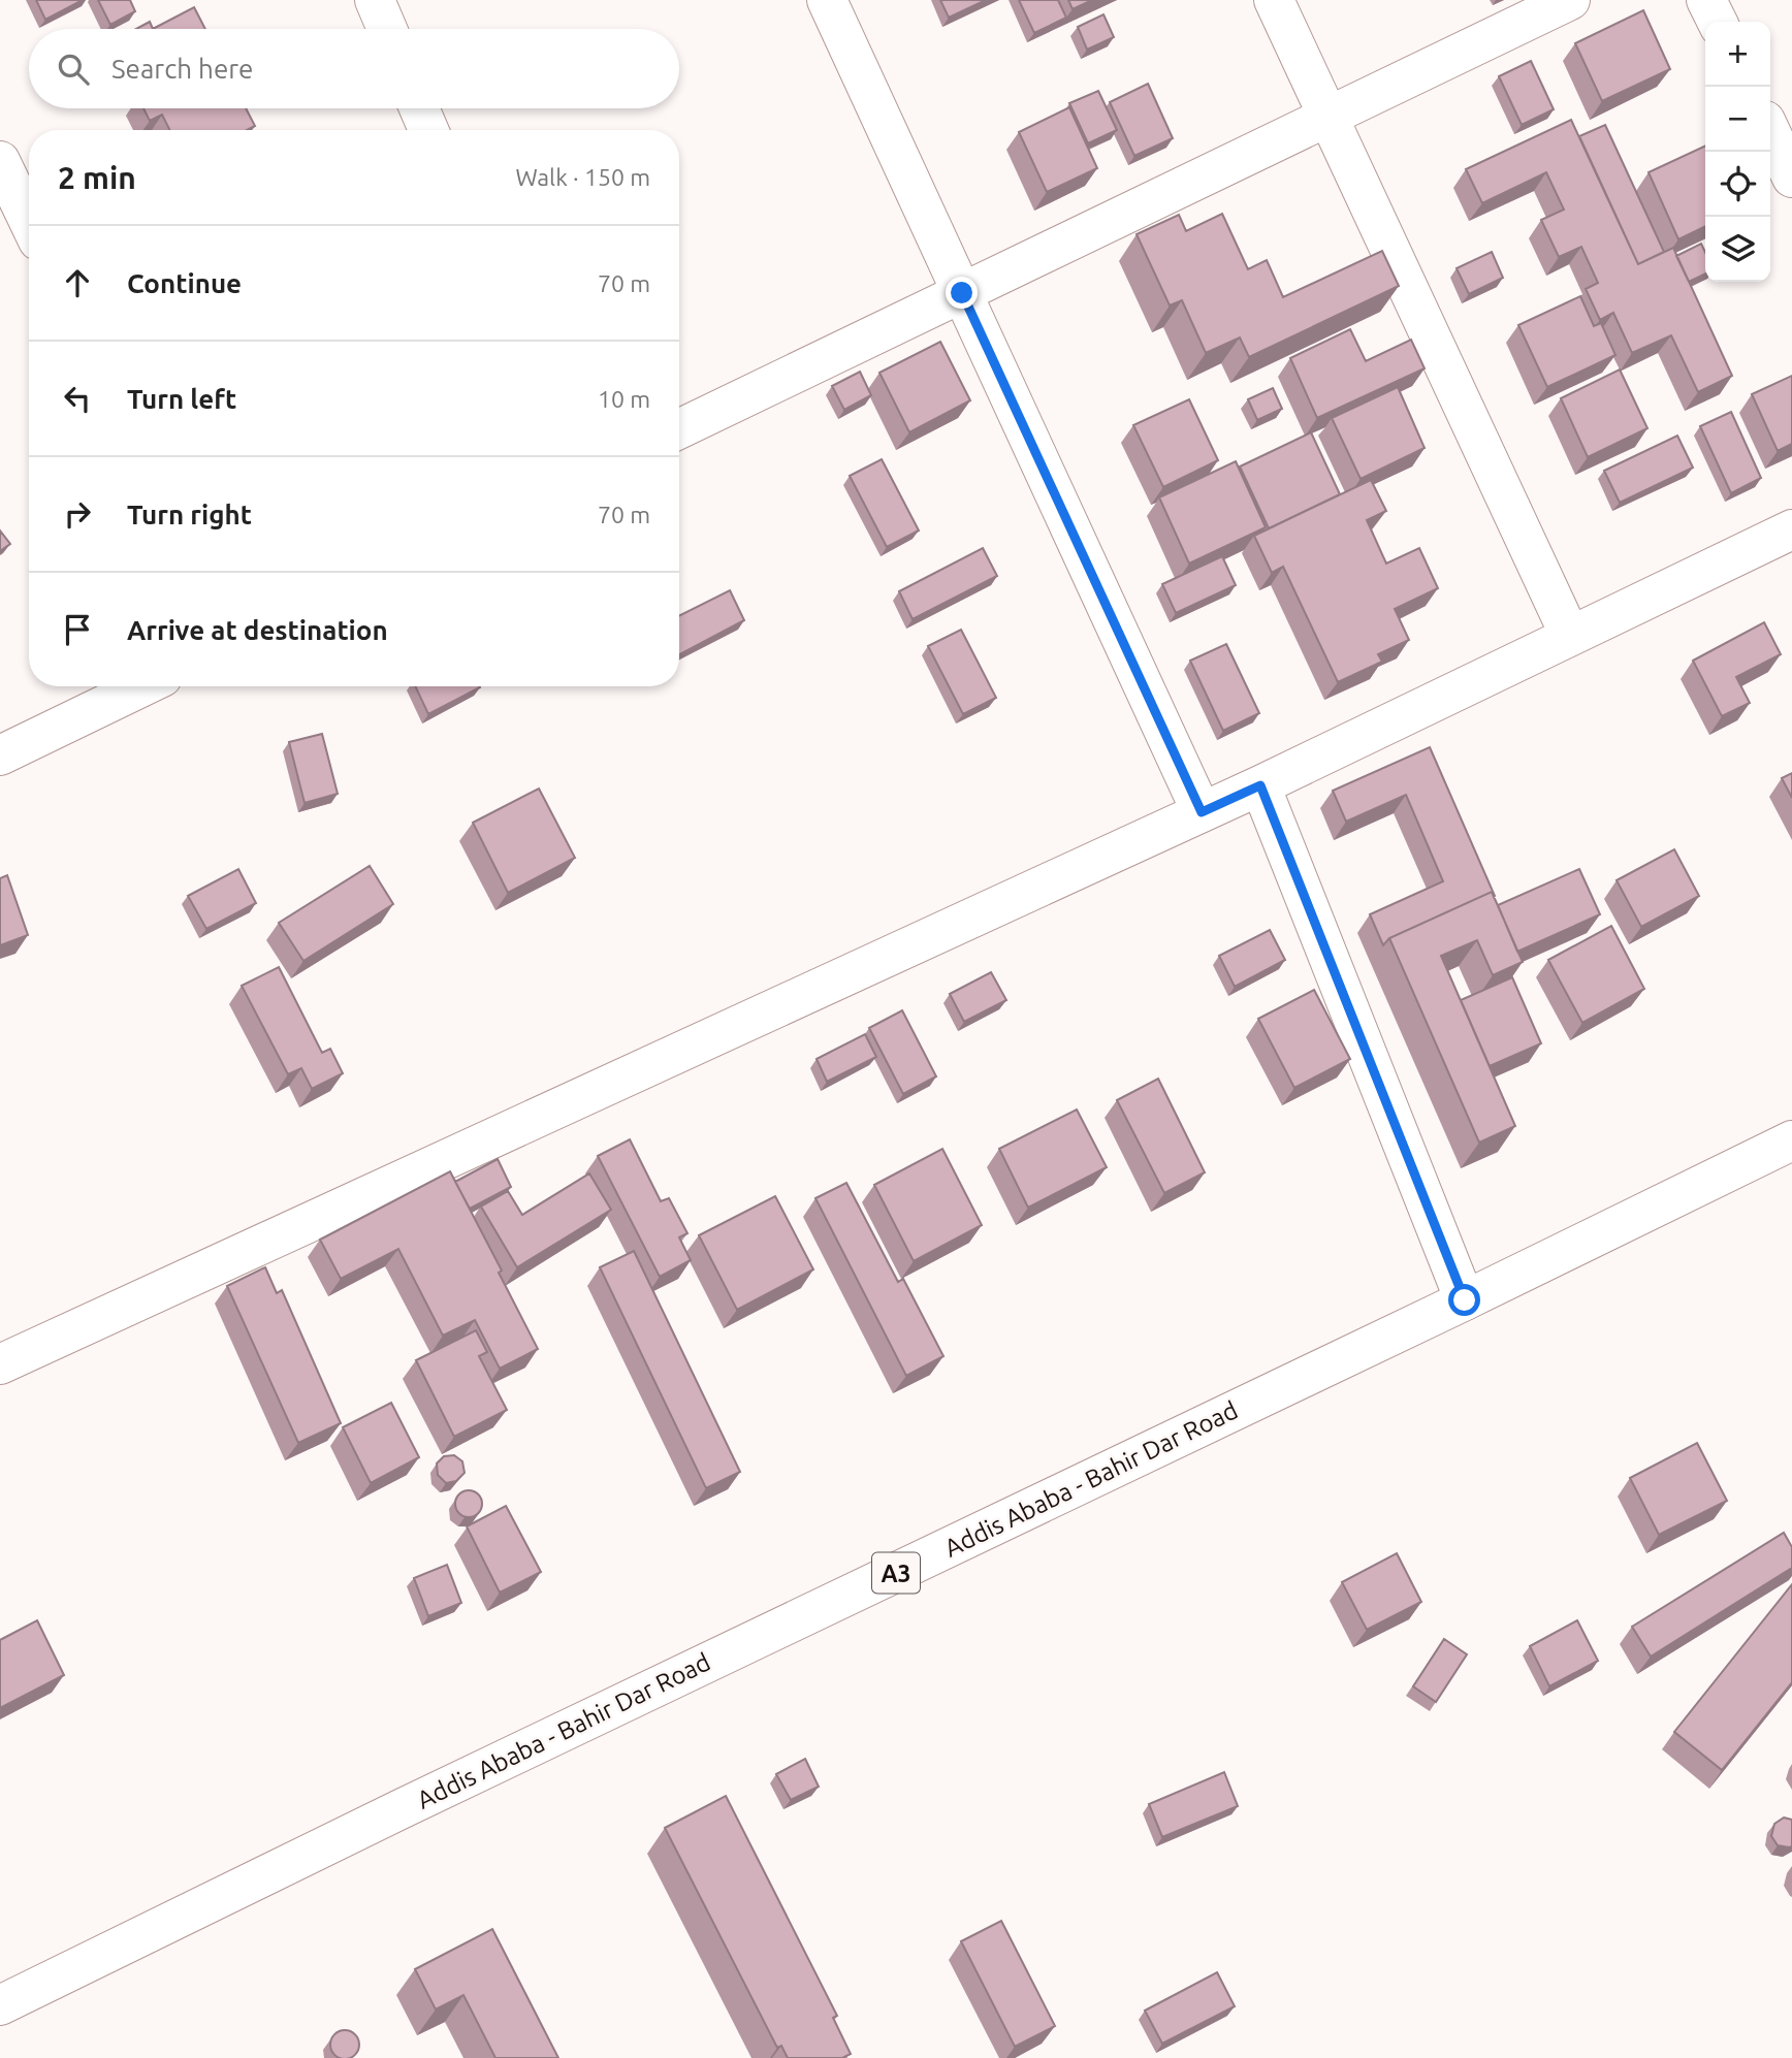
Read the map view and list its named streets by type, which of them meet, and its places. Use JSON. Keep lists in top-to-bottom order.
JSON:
{
  "streets": {
    "main road": ["Addis Ababa - Bahir Dar Road", "A3"]
  },
  "page": {
    "map_buttons": ["+", "−"],
    "search": "Search here",
    "heading": ["2 min", "Walk · 150 m"],
    "list": [
      ["Continue", "70 m"],
      ["Turn left", "10 m"],
      ["Turn right", "70 m"],
      "Arrive at destination"
    ]
  }
}
